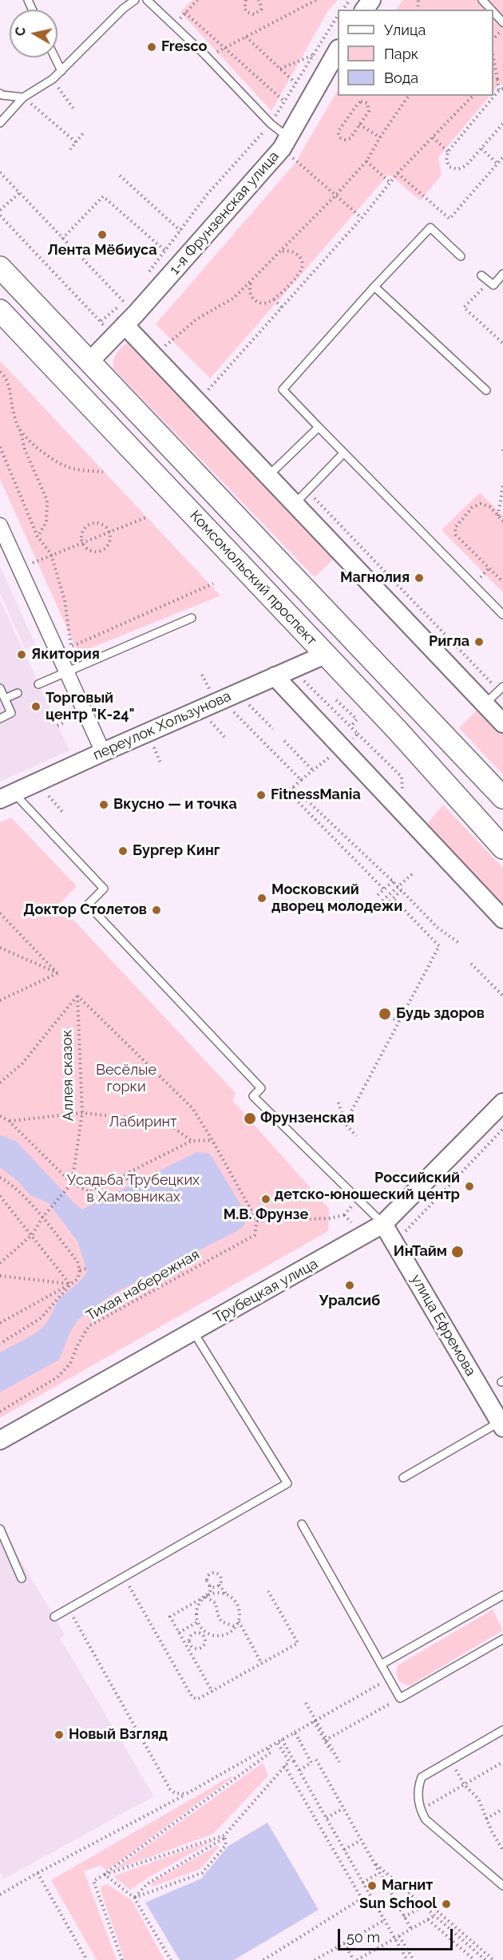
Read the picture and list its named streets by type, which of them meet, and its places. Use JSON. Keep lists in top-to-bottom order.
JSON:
{
  "streets": {
    "main road": ["Комсомольский проспект"],
    "street": [
      "1-я Фрунзенская улица",
      "переулок Хользунова",
      "Трубецкая улица",
      "улица Ефремова"
    ],
    "path": ["Аллея сказок", "Тихая набережная"]
  },
  "crossings": [
    ["1-я Фрунзенская улица", "Комсомольский проспект"],
    ["Комсомольский проспект", "переулок Хользунова"],
    ["Трубецкая улица", "улица Ефремова"]
  ],
  "parks": ["Весёлые горки", "Лабиринт", "Усадьба Трубецких в Хамовниках"],
  "places": [
    "Fresco",
    "Лента Мёбиуса",
    "Магнолия",
    "Ригла",
    "Якитория",
    "Торговый центр \"К-24\"",
    "FitnessMania",
    "Вкусно — и точка",
    "Бургер Кинг",
    "Московский дворец молодежи",
    "Доктор Столетов",
    "Будь здоров",
    "Фрунзенская",
    "Российский детско-юношеский центр",
    "М.В. Фрунзе",
    "ИнТайм",
    "Уралсиб",
    "Новый Взгляд",
    "Магнит",
    "Sun School"
  ],
  "legend": ["Улица", "Парк", "Вода"],
  "scale_bar": "50 m",
  "north": "left"
}
